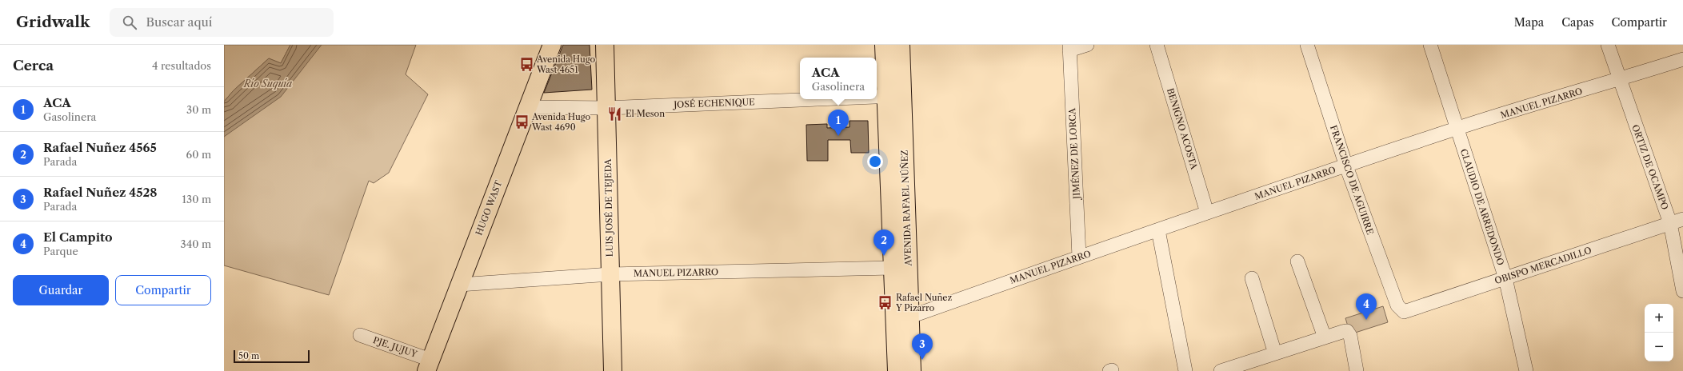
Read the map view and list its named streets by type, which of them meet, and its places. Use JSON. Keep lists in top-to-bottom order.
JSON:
{
  "streets": {
    "main road": ["HUGO WAST", "LUIS JOSÉ DE TEJEDA", "AVENIDA RAFAEL NÚÑEZ"],
    "street": [
      "JOSÉ ECHENIQUE",
      "MANUEL PIZARRO",
      "BENIGNO ACOSTA",
      "JIMÉNEZ DE LORCA",
      "ORTIZ DE OCAMPO",
      "FRANCISCO DE AGUIRRE",
      "CLAUDIO DE ARREDONDO",
      "OBISPO MERCADILLO",
      "PJE. JUJUY"
    ]
  },
  "crossings": [
    ["JOSÉ ECHENIQUE", "HUGO WAST"],
    ["JOSÉ ECHENIQUE", "LUIS JOSÉ DE TEJEDA"],
    ["JOSÉ ECHENIQUE", "AVENIDA RAFAEL NÚÑEZ"],
    ["MANUEL PIZARRO", "BENIGNO ACOSTA"],
    ["MANUEL PIZARRO", "JIMÉNEZ DE LORCA"],
    ["MANUEL PIZARRO", "ORTIZ DE OCAMPO"],
    ["MANUEL PIZARRO", "FRANCISCO DE AGUIRRE"],
    ["MANUEL PIZARRO", "CLAUDIO DE ARREDONDO"],
    ["MANUEL PIZARRO", "HUGO WAST"],
    ["MANUEL PIZARRO", "LUIS JOSÉ DE TEJEDA"],
    ["MANUEL PIZARRO", "AVENIDA RAFAEL NÚÑEZ"],
    ["ORTIZ DE OCAMPO", "OBISPO MERCADILLO"],
    ["FRANCISCO DE AGUIRRE", "OBISPO MERCADILLO"],
    ["CLAUDIO DE ARREDONDO", "OBISPO MERCADILLO"],
    ["HUGO WAST", "PJE. JUJUY"]
  ],
  "water": ["Río Suquía"],
  "places": {
    "bus stop": ["Avenida Hugo Wast 4651", "Avenida Hugo Wast 4690", "Rafael Nuñez Y Pizarro"],
    "restaurant": ["El Meson"]
  },
  "scale_bar": "50 m",
  "page": {
    "header": "Gridwalk",
    "search": "Buscar aquí",
    "nav": ["Mapa", "Capas", "Compartir"],
    "heading": ["Cerca", "4 resultados"],
    "popup": ["ACA", "Gasolinera"],
    "list": [
      {
        "mark": "1",
        "name": "ACA",
        "note": "Gasolinera",
        "value": "30 m"
      },
      {
        "mark": "2",
        "name": "Rafael Nuñez 4565",
        "note": "Parada",
        "value": "60 m"
      },
      {
        "mark": "3",
        "name": "Rafael Nuñez 4528",
        "note": "Parada",
        "value": "130 m"
      },
      {
        "mark": "4",
        "name": "El Campito",
        "note": "Parque",
        "value": "340 m"
      }
    ],
    "pins": [
      "1",
      "2",
      "4",
      "3"
    ],
    "buttons": ["Guardar", "Compartir"],
    "map_buttons": ["+", "−"],
    "scale": "50 m"
  }
}
